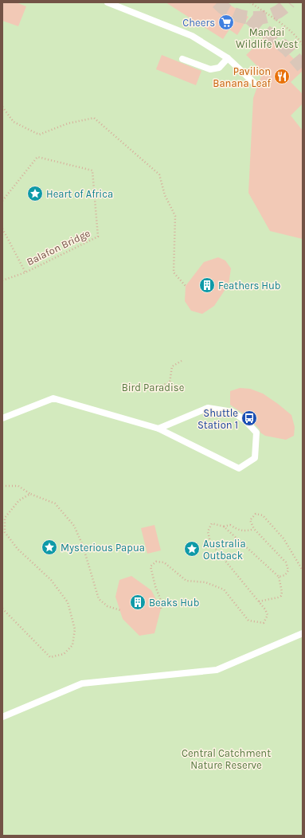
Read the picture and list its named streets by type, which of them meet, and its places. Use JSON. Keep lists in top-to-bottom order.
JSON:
{
  "streets": {
    "path": ["Balafon Bridge"]
  },
  "parks": ["Mandai Wildlife West", "Bird Paradise", "Central Catchment Nature Reserve"],
  "places": {
    "supermarket": ["Cheers"],
    "restaurant": ["Pavilion Banana Leaf"],
    "place": ["Heart of Africa", "Mysterious Papua", "Australia Outback"],
    "building": ["Feathers Hub", "Beaks Hub"],
    "bus stop": ["Shuttle Station 1"]
  }
}
